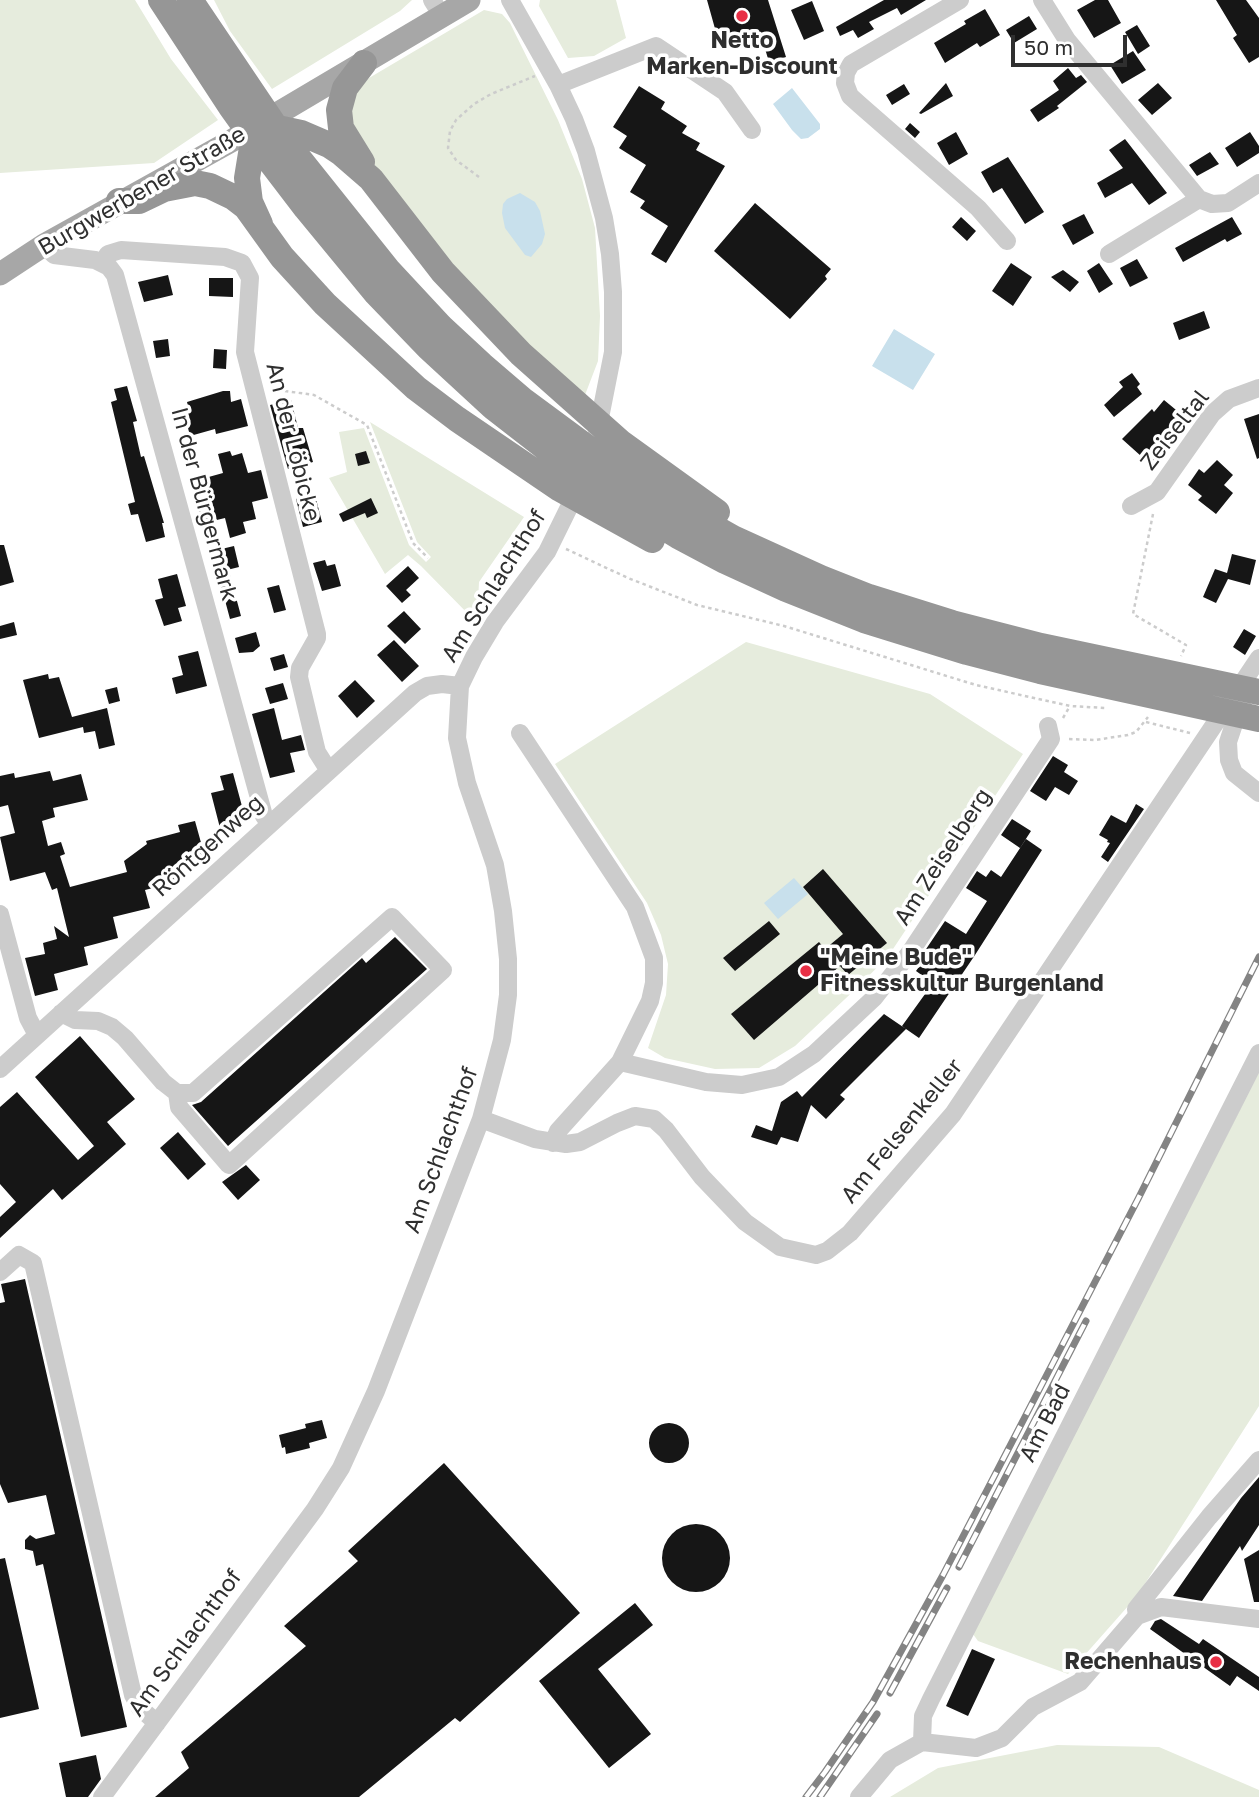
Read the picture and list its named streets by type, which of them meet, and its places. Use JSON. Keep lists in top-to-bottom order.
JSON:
{
  "streets": {
    "main road": ["Burgwerbener Straße"],
    "street": [
      "Zeiseltal",
      "An der Löbicke",
      "In der Bürgermark",
      "Am Schlachthof",
      "Röntgenweg",
      "Am Zeiselberg",
      "Am Felsenkeller",
      "Am Bad"
    ]
  },
  "crossings": [
    ["An der Löbicke", "In der Bürgermark"],
    ["An der Löbicke", "Röntgenweg"],
    ["In der Bürgermark", "Röntgenweg"],
    ["Am Schlachthof", "Röntgenweg"],
    ["Am Schlachthof", "Am Felsenkeller"]
  ],
  "places": ["Netto Marken-Discount", "\"Meine Bude\" Fitnesskultur Burgenland", "Rechenhaus"],
  "scale_bar": "50 m"
}
